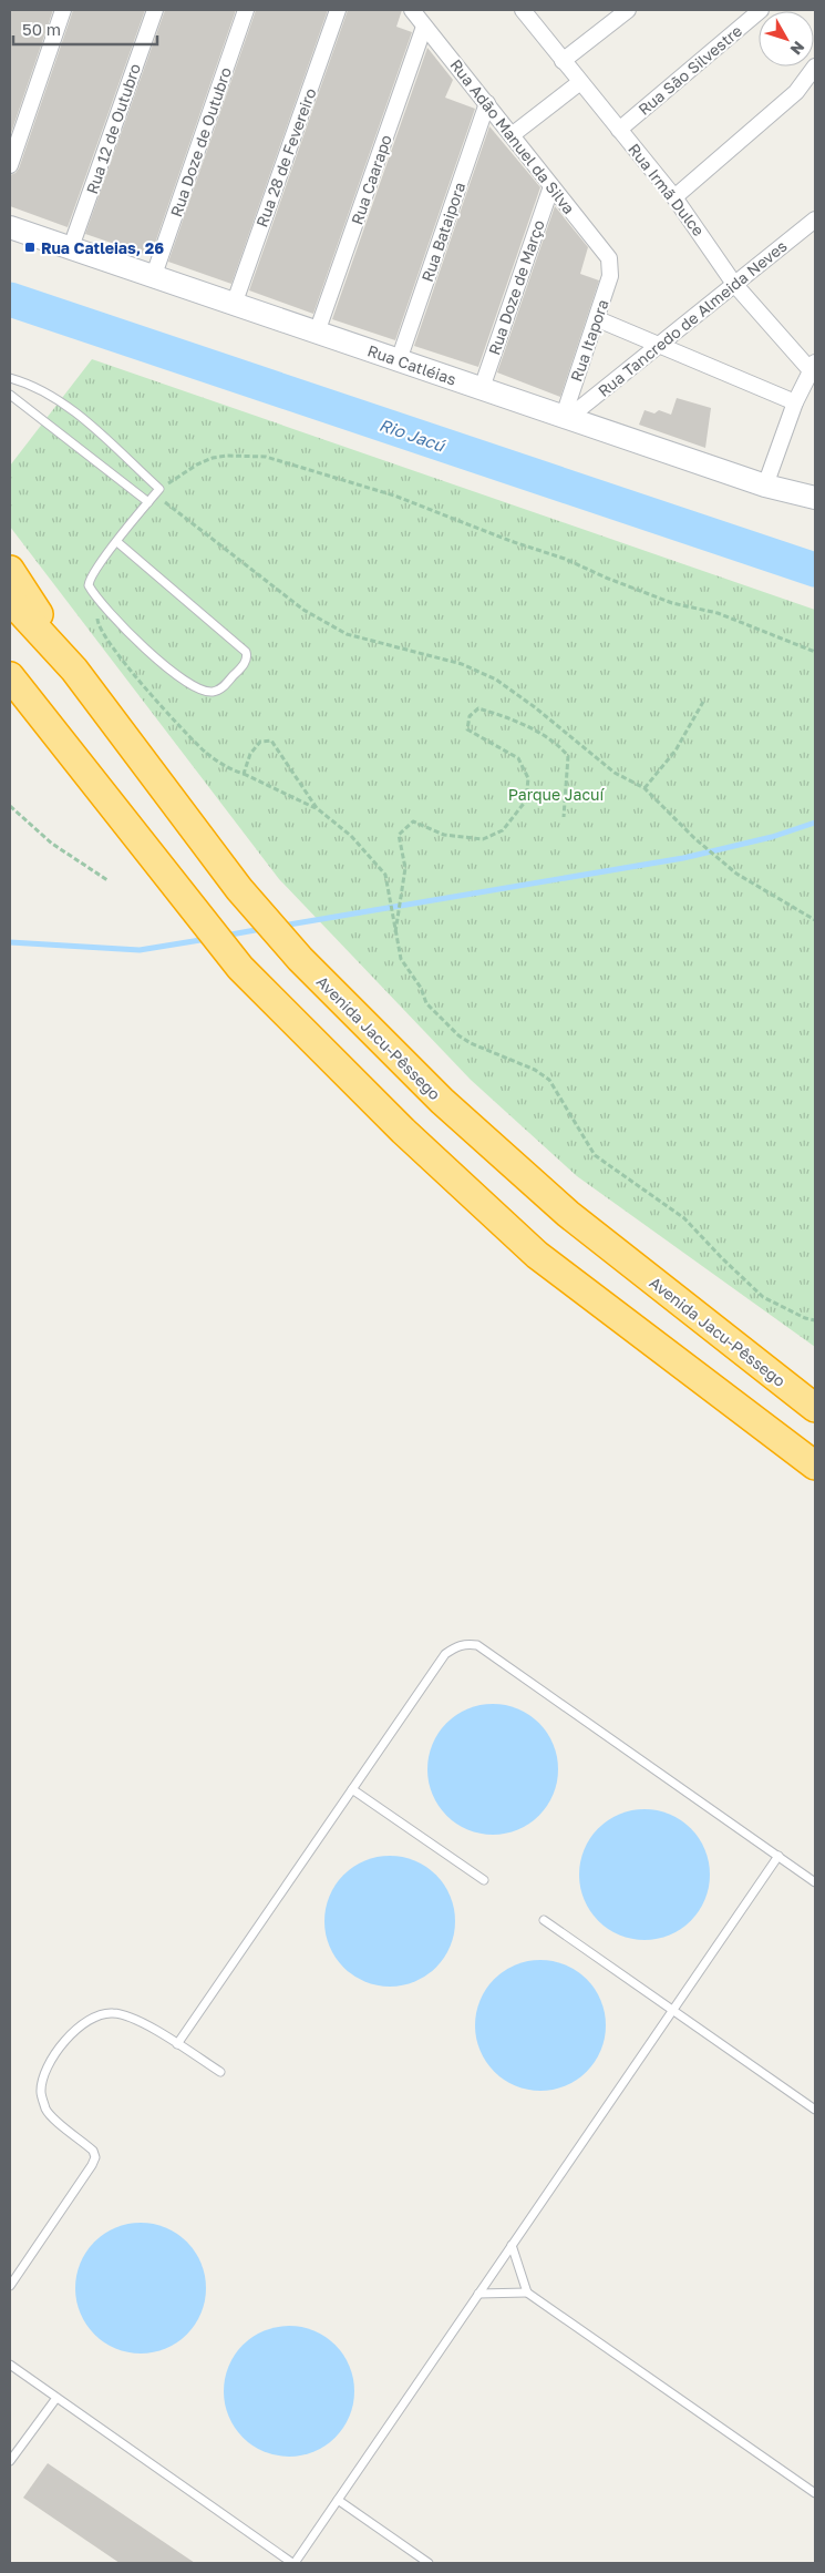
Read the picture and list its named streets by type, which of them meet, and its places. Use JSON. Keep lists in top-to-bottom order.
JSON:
{
  "streets": {
    "highway": ["Avenida Jacu-Pêssego"],
    "street": [
      "Rua São Silvestre",
      "Rua 12 de Outubro",
      "Rua Adão Manuel da Silva",
      "Rua Doze de Outubro",
      "Rua 28 de Fevereiro",
      "Rua Caarapo",
      "Rua Irmã Dulce",
      "Rua Bataipora",
      "Rua Doze de Março",
      "Rua Tancredo de Almeida Neves",
      "Rua Itapora",
      "Rua Catléias"
    ]
  },
  "crossings": [
    ["Rua São Silvestre", "Rua Irmã Dulce"],
    ["Rua 12 de Outubro", "Rua Catléias"],
    ["Rua Adão Manuel da Silva", "Rua Caarapo"],
    ["Rua Adão Manuel da Silva", "Rua Bataipora"],
    ["Rua Adão Manuel da Silva", "Rua Doze de Março"],
    ["Rua Adão Manuel da Silva", "Rua Itapora"],
    ["Rua Doze de Outubro", "Rua Catléias"],
    ["Rua 28 de Fevereiro", "Rua Catléias"],
    ["Rua Caarapo", "Rua Catléias"],
    ["Rua Irmã Dulce", "Rua Tancredo de Almeida Neves"],
    ["Rua Bataipora", "Rua Catléias"],
    ["Rua Doze de Março", "Rua Catléias"],
    ["Rua Tancredo de Almeida Neves", "Rua Itapora"],
    ["Rua Tancredo de Almeida Neves", "Rua Catléias"],
    ["Rua Itapora", "Rua Catléias"]
  ],
  "water": ["Rio Jacú"],
  "parks": ["Parque Jacuí"],
  "places": {
    "transit": ["Rua Catleias, 26"]
  },
  "scale_bar": "50 m",
  "north": "bottom right"
}
